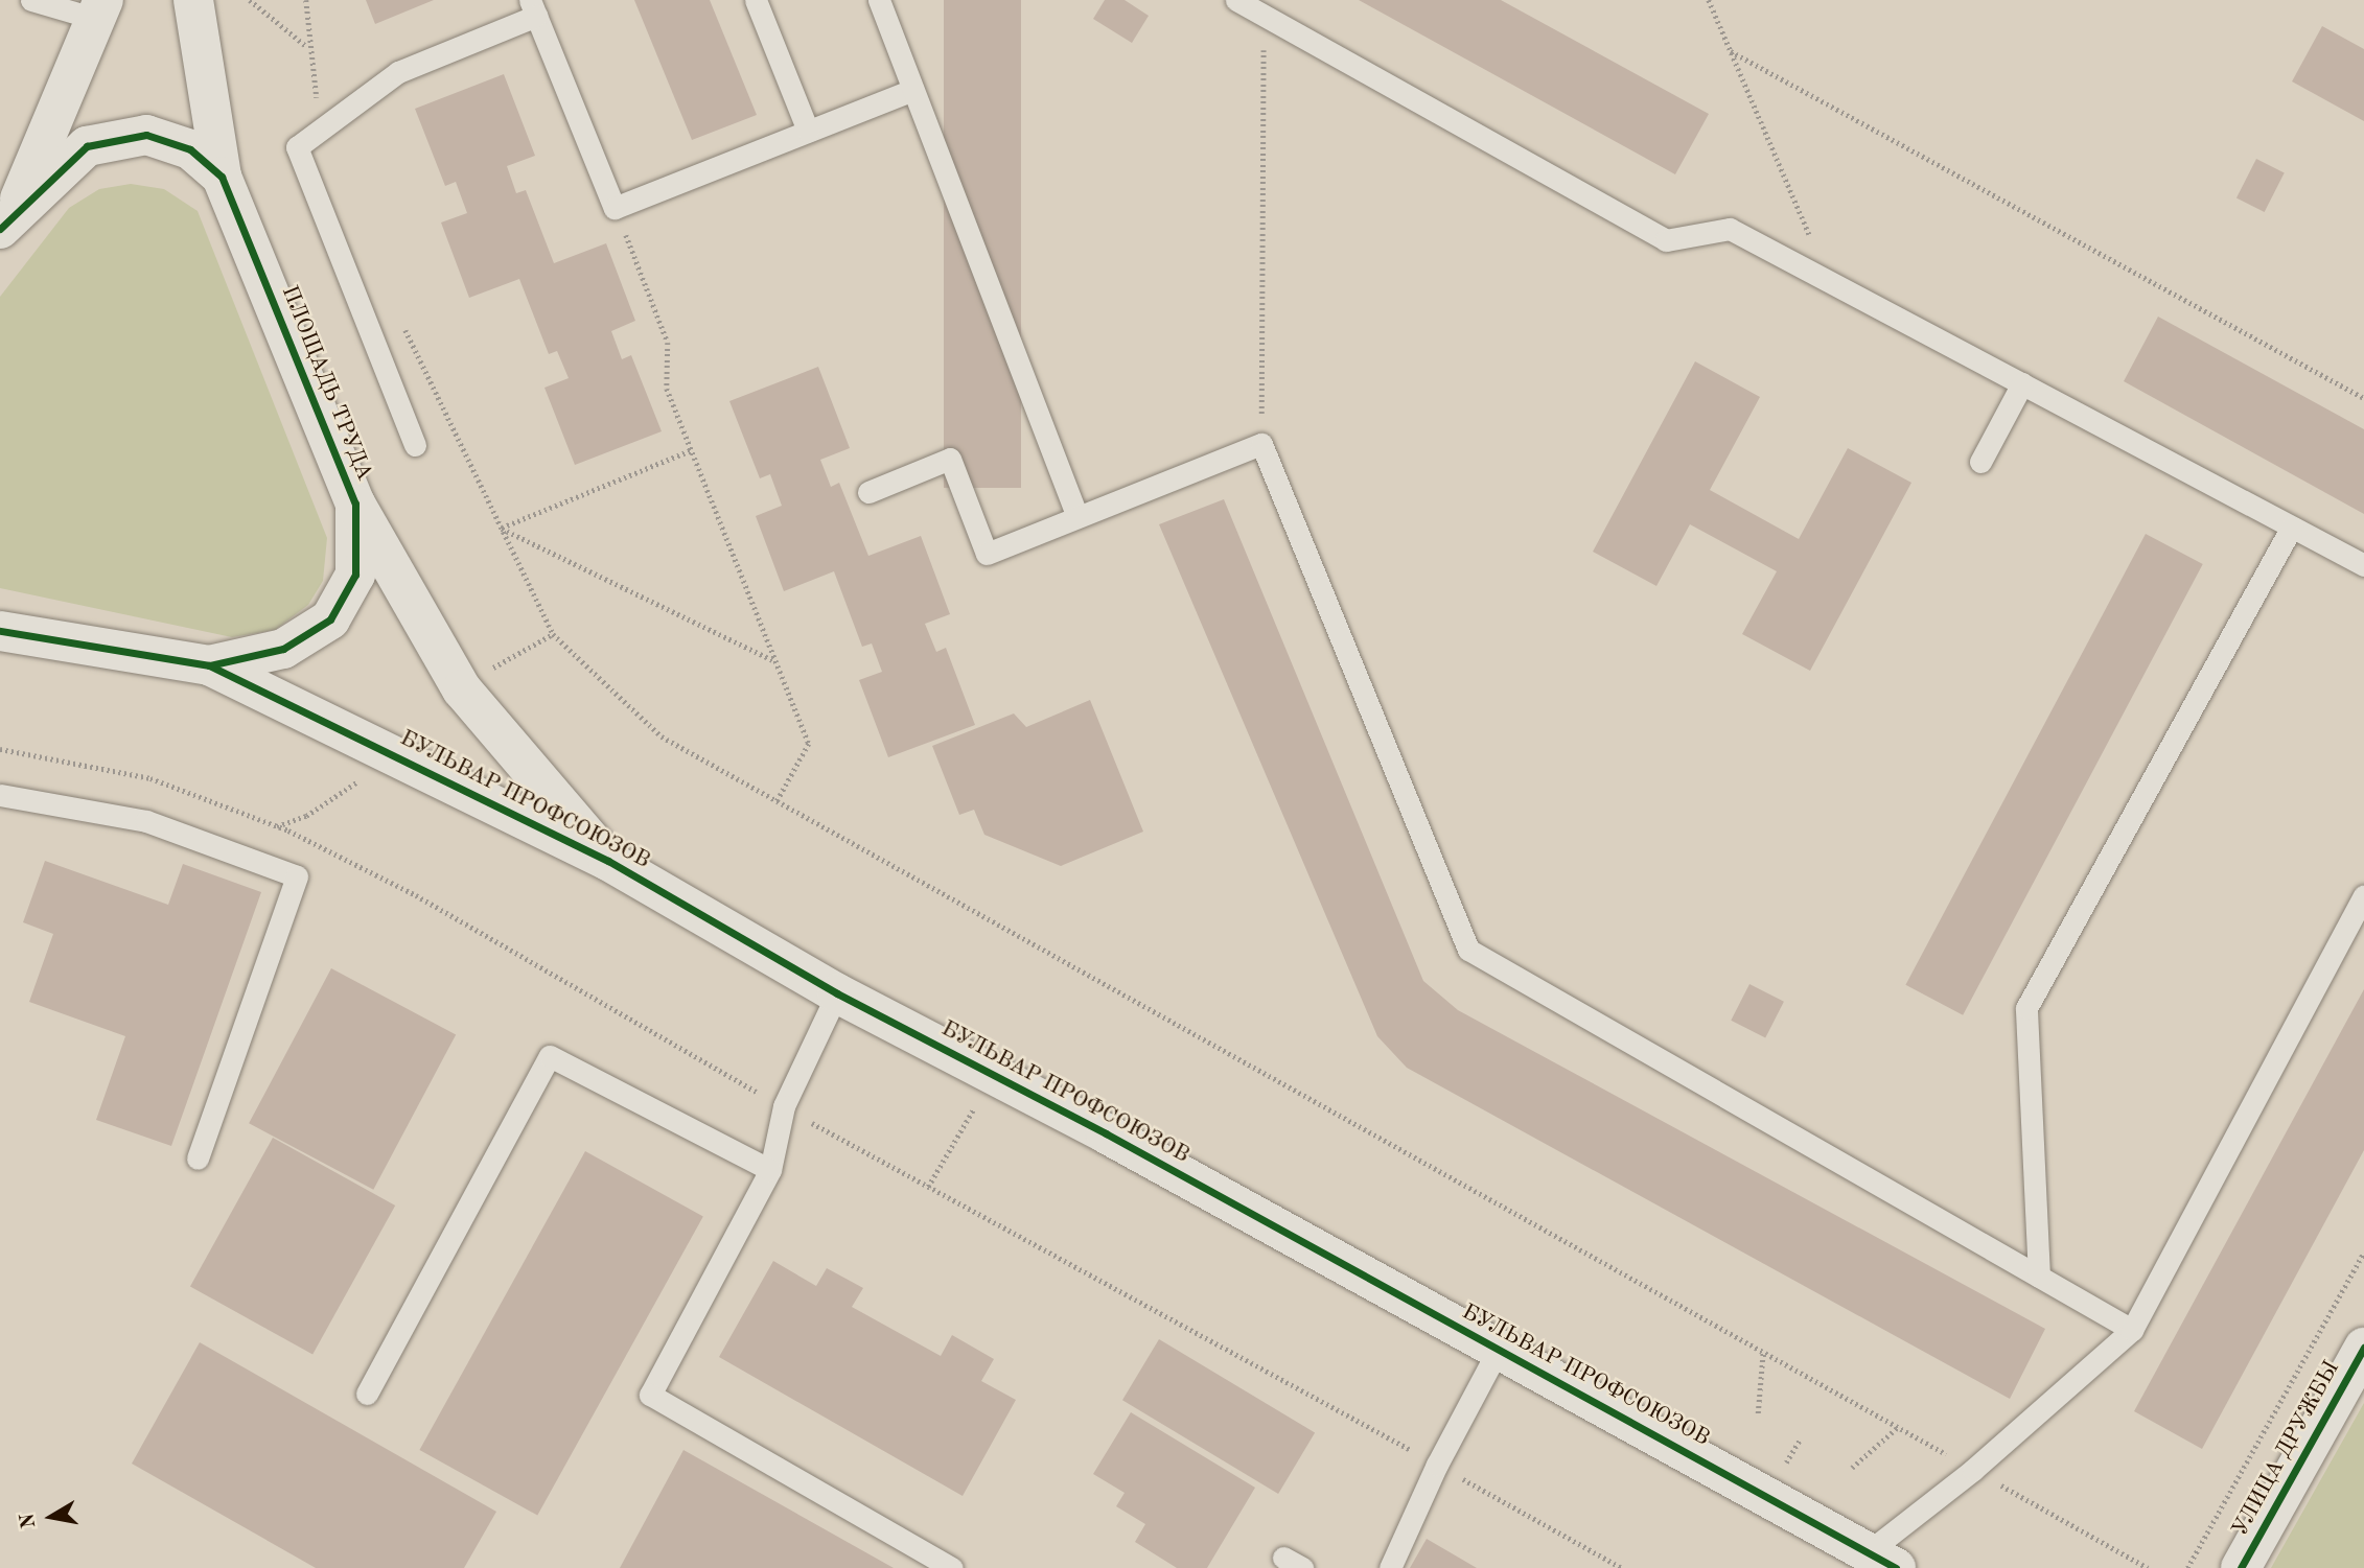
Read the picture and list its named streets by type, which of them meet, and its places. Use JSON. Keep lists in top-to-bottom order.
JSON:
{
  "streets": {
    "street": ["ПЛОЩАДЬ ТРУДА", "БУЛЬВАР ПРОФСОЮЗОВ", "УЛИЦА ДРУЖБЫ"]
  },
  "crossings": [
    ["ПЛОЩАДЬ ТРУДА", "БУЛЬВАР ПРОФСОЮЗОВ"]
  ],
  "north": "left"
}
